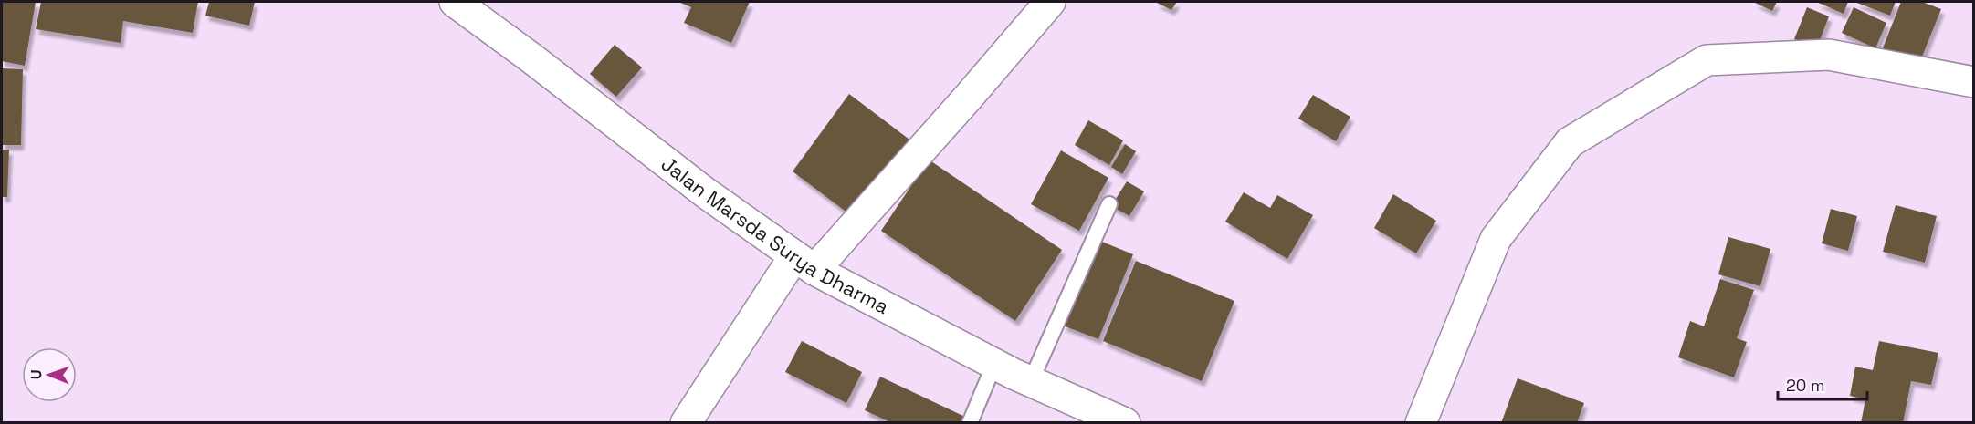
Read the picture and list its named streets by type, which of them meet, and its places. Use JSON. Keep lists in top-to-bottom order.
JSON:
{
  "streets": {
    "main road": ["Jalan Marsda Surya Dharma"]
  },
  "scale_bar": "20 m",
  "north": "left"
}
